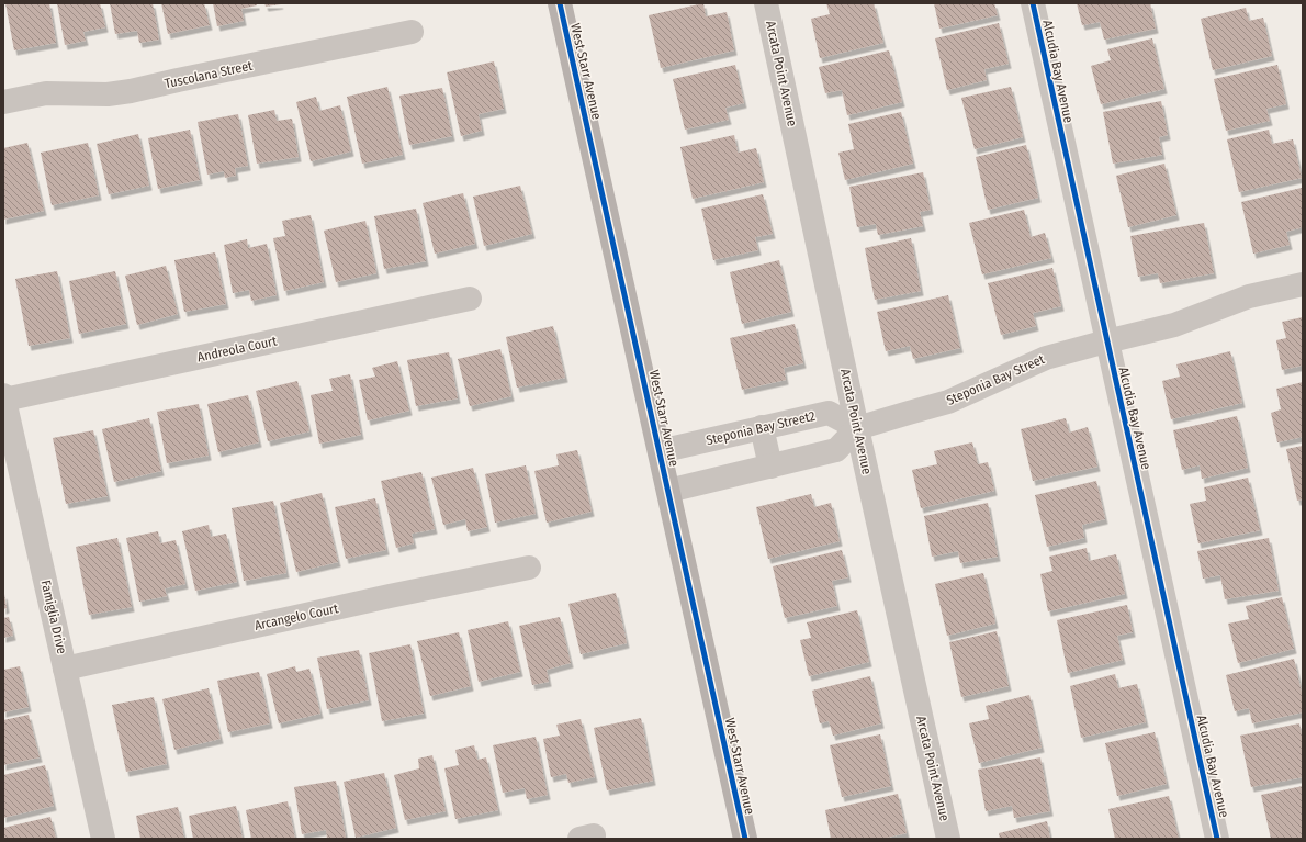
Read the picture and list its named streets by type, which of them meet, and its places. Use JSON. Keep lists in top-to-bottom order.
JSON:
{
  "streets": {
    "main road": ["West Starr Avenue"],
    "street": [
      "Alcudia Bay Avenue",
      "Arcata Point Avenue",
      "Tuscolana Street",
      "Andreola Court",
      "Steponia Bay Street",
      "Steponia Bay Street2",
      "Famiglia Drive",
      "Arcangelo Court"
    ]
  },
  "crossings": [
    ["West Starr Avenue", "Steponia Bay Street"],
    ["West Starr Avenue", "Steponia Bay Street2"],
    ["Alcudia Bay Avenue", "Steponia Bay Street"],
    ["Arcata Point Avenue", "Steponia Bay Street"],
    ["Arcata Point Avenue", "Steponia Bay Street2"],
    ["Andreola Court", "Famiglia Drive"],
    ["Steponia Bay Street", "Steponia Bay Street2"],
    ["Famiglia Drive", "Arcangelo Court"]
  ]
}
